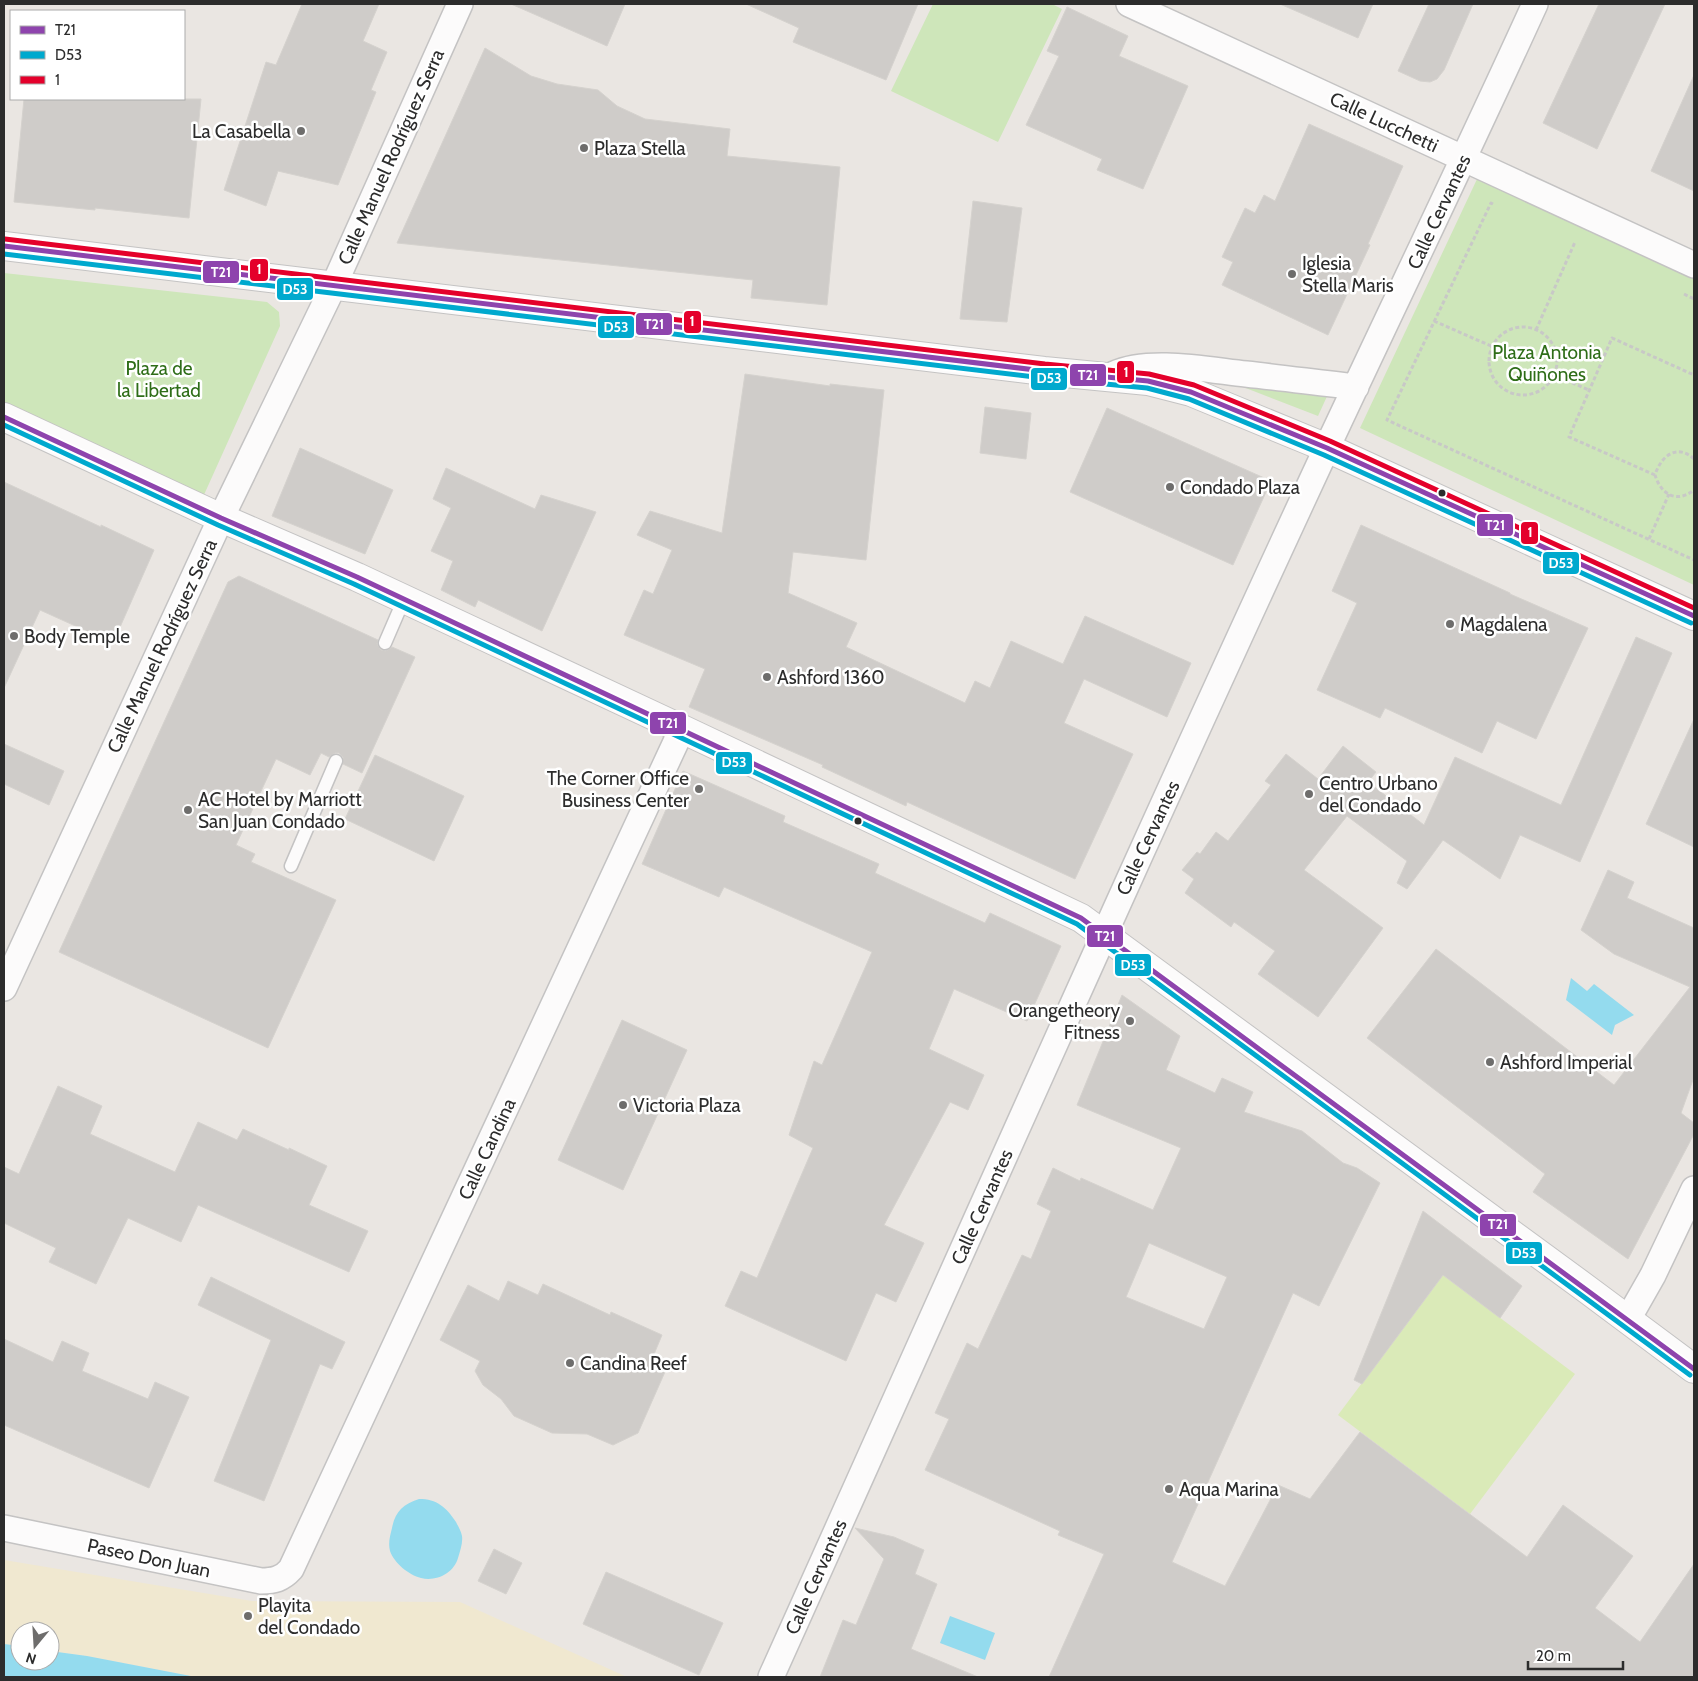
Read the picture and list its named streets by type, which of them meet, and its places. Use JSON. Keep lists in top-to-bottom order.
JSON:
{
  "streets": {
    "street": [
      "Calle Lucchetti",
      "Calle Manuel Rodríguez Serra",
      "Calle Cervantes",
      "Calle Candina",
      "Paseo Don Juan"
    ]
  },
  "crossings": [
    ["Calle Lucchetti", "Calle Cervantes"],
    ["Calle Candina", "Paseo Don Juan"]
  ],
  "parks": ["Plaza Antonia Quiñones", "Plaza de la Libertad"],
  "places": [
    "La Casabella",
    "Plaza Stella",
    "Iglesia Stella Maris",
    "Condado Plaza",
    "Magdalena",
    "Body Temple",
    "Ashford 1360",
    "The Corner Office Business Center",
    "Centro Urbano del Condado",
    "AC Hotel by Marriott San Juan Condado",
    "Orangetheory Fitness",
    "Ashford Imperial",
    "Victoria Plaza",
    "Candina Reef",
    "Aqua Marina",
    "Playita del Condado"
  ],
  "lines": ["transit line 1", "transit line T21", "transit line D53"],
  "legend": ["T21", "D53", "1"],
  "scale_bar": "20 m",
  "north": "bottom"
}
